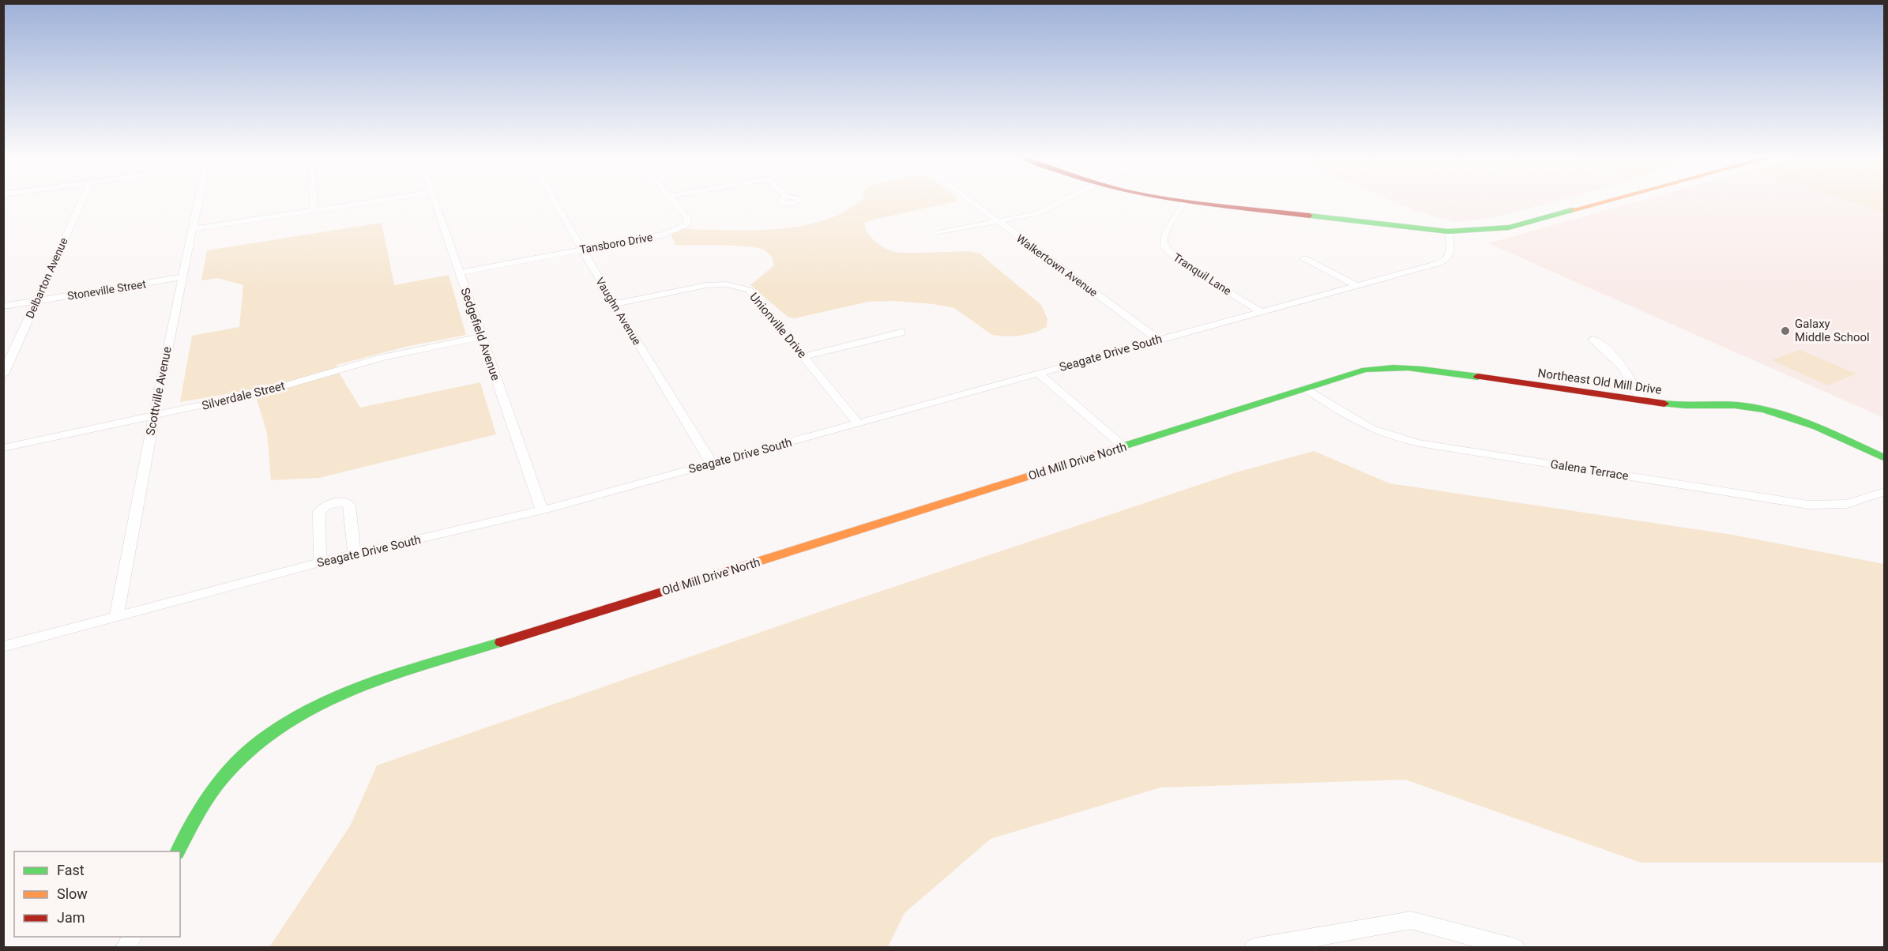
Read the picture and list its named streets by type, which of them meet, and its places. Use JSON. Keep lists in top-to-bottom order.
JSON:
{
  "streets": {
    "street": [
      "Tansboro Drive",
      "Walkertown Avenue",
      "Tranquil Lane",
      "Delbarton Avenue",
      "Stoneville Street",
      "Vaughn Avenue",
      "Unionville Drive",
      "Sedgefield Avenue",
      "Seagate Drive South",
      "Northeast Old Mill Drive",
      "Scottville Avenue",
      "Silverdale Street",
      "Old Mill Drive North",
      "Galena Terrace"
    ]
  },
  "crossings": [
    ["Tansboro Drive", "Vaughn Avenue"],
    ["Tansboro Drive", "Sedgefield Avenue"],
    ["Walkertown Avenue", "Seagate Drive South"],
    ["Tranquil Lane", "Seagate Drive South"],
    ["Delbarton Avenue", "Stoneville Street"],
    ["Stoneville Street", "Scottville Avenue"],
    ["Vaughn Avenue", "Unionville Drive"],
    ["Vaughn Avenue", "Seagate Drive South"],
    ["Unionville Drive", "Seagate Drive South"],
    ["Sedgefield Avenue", "Seagate Drive South"],
    ["Sedgefield Avenue", "Silverdale Street"],
    ["Seagate Drive South", "Scottville Avenue"],
    ["Northeast Old Mill Drive", "Old Mill Drive North"],
    ["Northeast Old Mill Drive", "Galena Terrace"],
    ["Scottville Avenue", "Silverdale Street"],
    ["Old Mill Drive North", "Galena Terrace"]
  ],
  "places": ["Galaxy Middle School"],
  "legend": ["Fast", "Slow", "Jam"]
}
